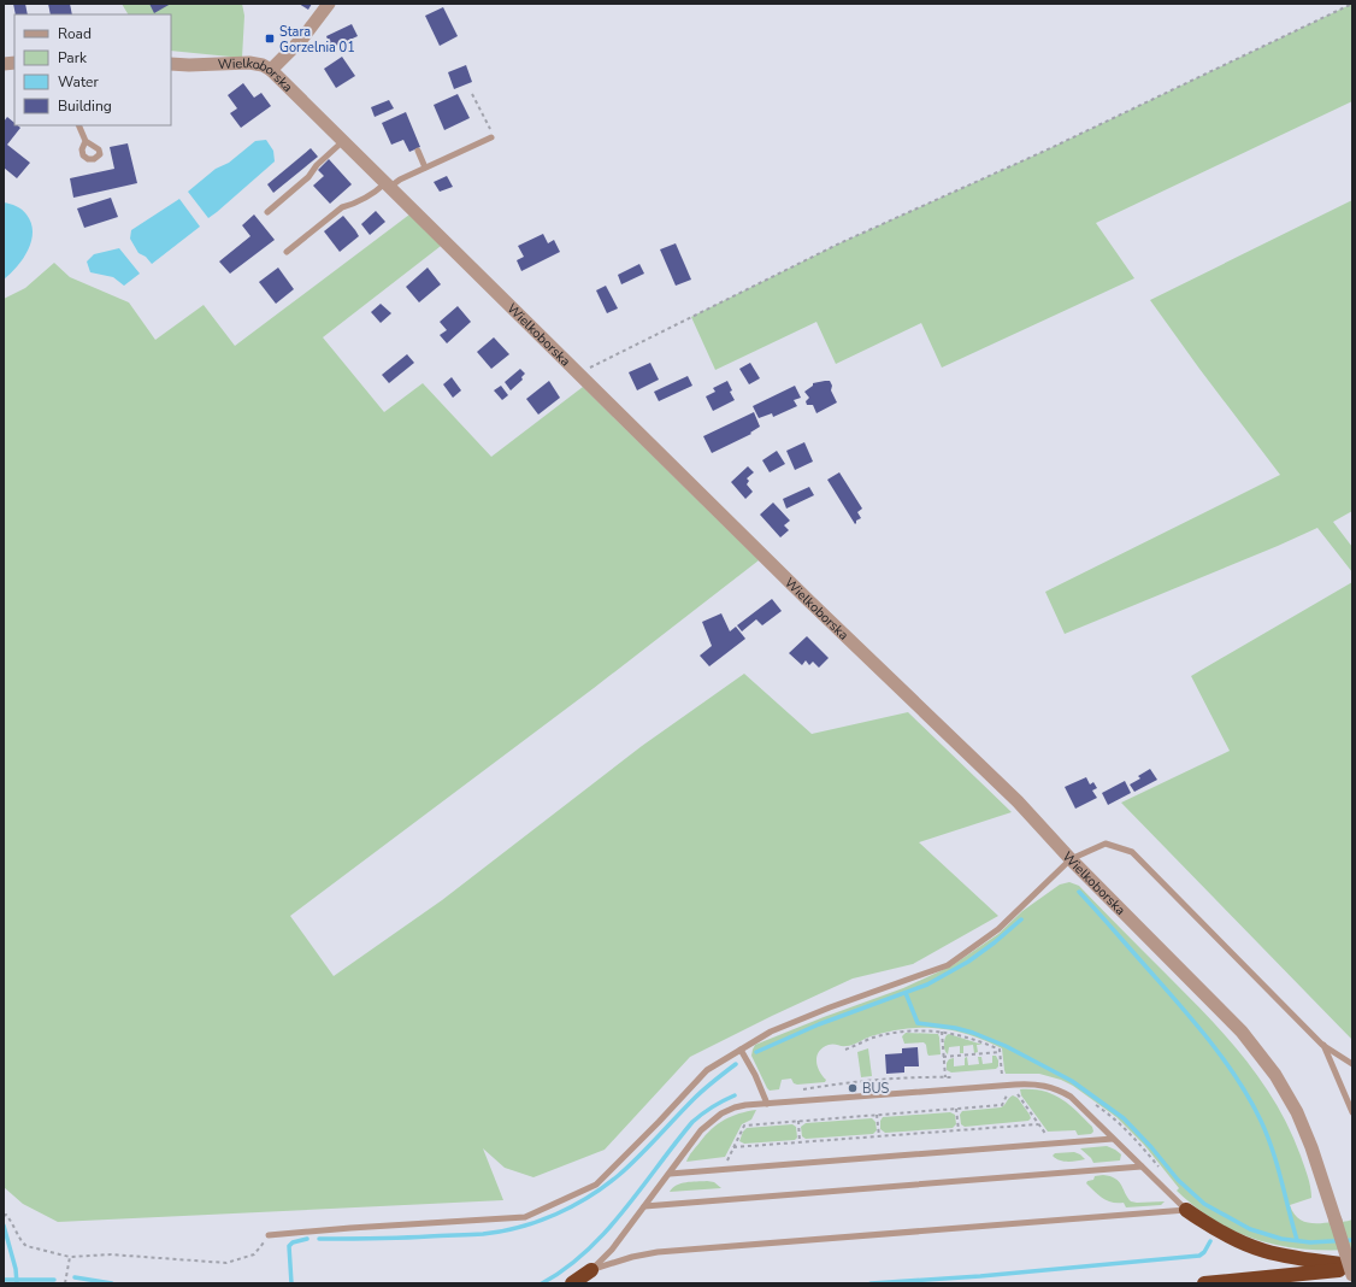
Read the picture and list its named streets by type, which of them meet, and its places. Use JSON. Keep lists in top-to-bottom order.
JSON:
{
  "streets": {
    "street": ["Wielkoborska"]
  },
  "places": {
    "transit": ["Stara Gorzelnia 01"],
    "other": ["BUS"]
  },
  "legend": [
    "Road",
    "Park",
    "Water",
    "Building"
  ]
}
